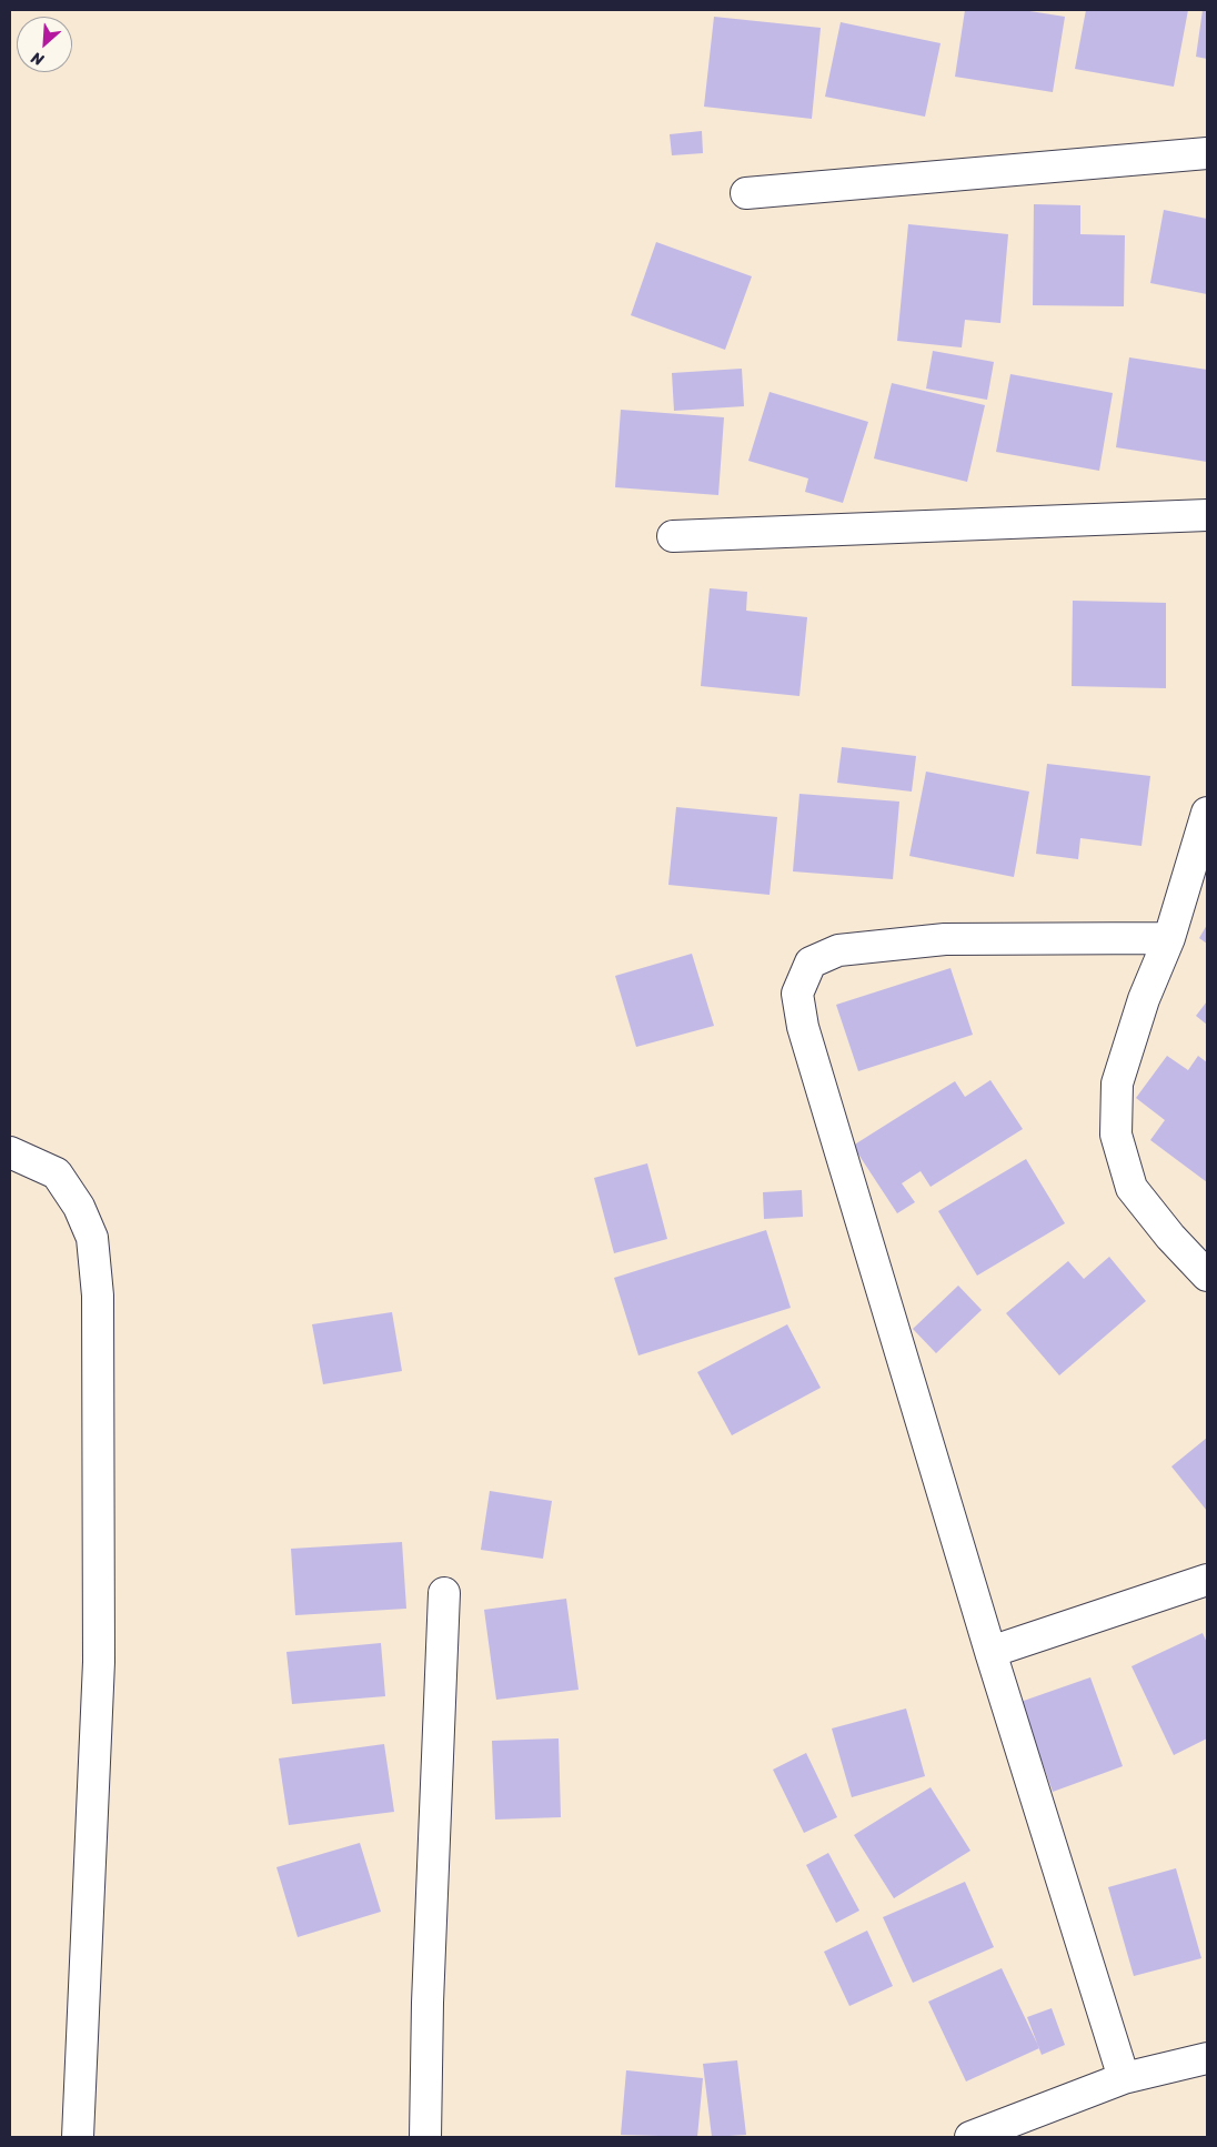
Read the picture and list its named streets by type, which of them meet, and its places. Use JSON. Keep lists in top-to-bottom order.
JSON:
{
  "north": "bottom left"
}
